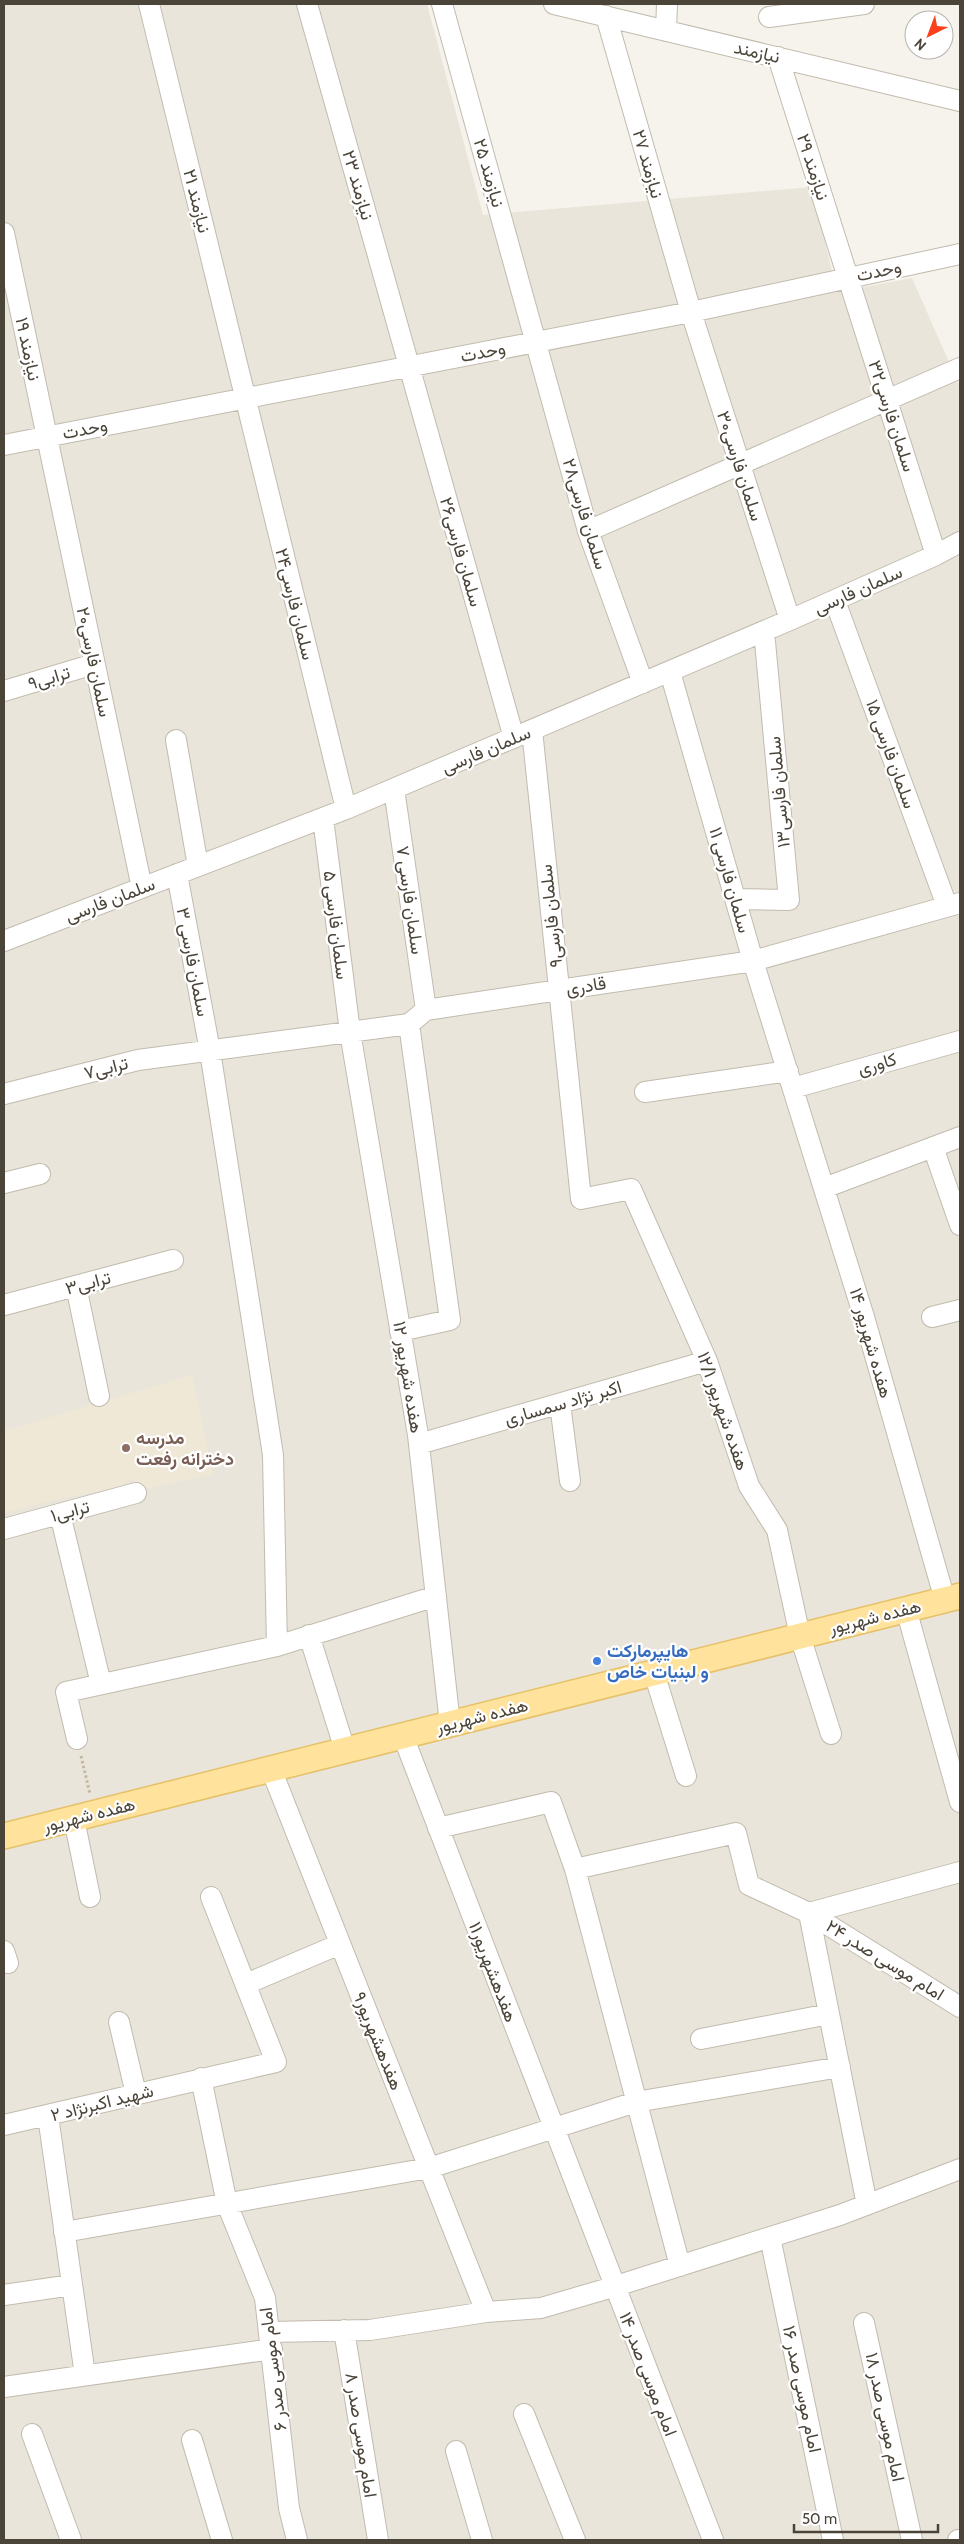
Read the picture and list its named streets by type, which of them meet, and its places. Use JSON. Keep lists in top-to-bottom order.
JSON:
{
  "streets": {
    "main road": ["هفده شهریور"],
    "street": [
      "نیازمند",
      "نیازمند ۲۷",
      "نیازمند ۲۹",
      "نیازمند ۲۵",
      "نیازمند ۲۳",
      "نیازمند ۲۱",
      "وحدت",
      "نیازمند ۱۹",
      "سلمان فارسی۳۲",
      "سلمان فارسی۳۰",
      "سلمان فارسی۲۸",
      "سلمان فارسی۲۶",
      "سلمان فارسی",
      "سلمان فارسی۲۴",
      "سلمان فارسی۲۰",
      "ترابی۹",
      "سلمان فارسی ۱۵",
      "سلمان فارسی۱۳",
      "سلمان فارسی ۱۱",
      "سلمان فارسی ۷",
      "سلمان فارسی۹",
      "سلمان فارسی ۵",
      "سلمان فارسی ۳",
      "قادری",
      "کاوری",
      "ترابی۷",
      "ترابی۳",
      "هفده شهریور ۱۴",
      "هفده شهریور ۱۲",
      "اکبر نژاد سمساری",
      "هفده شهریور ۱۲/۱",
      "ترابی۱",
      "امام موسی صدر ۲۴",
      "هفدهشهریور۱۱",
      "هفدهشهریور۹",
      "شهید اکبرنژاد ۲",
      "امام موسی صدر ۶",
      "امام موسی صدر ۱۴",
      "امام موسی صدر ۱۶",
      "امام موسی صدر ۱۸",
      "امام موسی صدر ۸"
    ]
  },
  "crossings": [
    ["نیازمند", "نیازمند ۲۷"],
    ["نیازمند", "نیازمند ۲۹"],
    ["نیازمند ۲۷", "وحدت"],
    ["نیازمند ۲۷", "سلمان فارسی۳۰"],
    ["نیازمند ۲۹", "وحدت"],
    ["نیازمند ۲۹", "سلمان فارسی۳۲"],
    ["نیازمند ۲۵", "وحدت"],
    ["نیازمند ۲۵", "سلمان فارسی۲۸"],
    ["نیازمند ۲۳", "وحدت"],
    ["نیازمند ۲۳", "سلمان فارسی۲۶"],
    ["نیازمند ۲۱", "وحدت"],
    ["نیازمند ۲۱", "سلمان فارسی۲۴"],
    ["وحدت", "نیازمند ۱۹"],
    ["وحدت", "سلمان فارسی۳۲"],
    ["وحدت", "سلمان فارسی۳۰"],
    ["وحدت", "سلمان فارسی۲۸"],
    ["وحدت", "سلمان فارسی۲۶"],
    ["وحدت", "سلمان فارسی۲۴"],
    ["وحدت", "سلمان فارسی۲۰"],
    ["نیازمند ۱۹", "سلمان فارسی۲۰"],
    ["سلمان فارسی۳۲", "سلمان فارسی"],
    ["سلمان فارسی۳۰", "سلمان فارسی"],
    ["سلمان فارسی۲۸", "سلمان فارسی"],
    ["سلمان فارسی۲۶", "سلمان فارسی"],
    ["سلمان فارسی", "سلمان فارسی۲۴"],
    ["سلمان فارسی", "سلمان فارسی۲۰"],
    ["سلمان فارسی", "سلمان فارسی ۱۵"],
    ["سلمان فارسی", "سلمان فارسی۱۳"],
    ["سلمان فارسی", "سلمان فارسی ۱۱"],
    ["سلمان فارسی", "سلمان فارسی ۷"],
    ["سلمان فارسی", "سلمان فارسی۹"],
    ["سلمان فارسی", "سلمان فارسی ۵"],
    ["سلمان فارسی", "سلمان فارسی ۳"],
    ["سلمان فارسی۲۰", "ترابی۹"],
    ["سلمان فارسی ۱۵", "قادری"],
    ["سلمان فارسی۱۳", "سلمان فارسی ۱۱"],
    ["سلمان فارسی ۱۱", "قادری"],
    ["سلمان فارسی ۱۱", "کاوری"],
    ["سلمان فارسی ۱۱", "هفده شهریور ۱۴"],
    ["سلمان فارسی ۷", "قادری"],
    ["سلمان فارسی۹", "قادری"],
    ["سلمان فارسی۹", "هفده شهریور ۱۲/۱"],
    ["سلمان فارسی ۵", "هفده شهریور ۱۲"],
    ["سلمان فارسی ۳", "ترابی۷"],
    ["کاوری", "هفده شهریور ۱۴"],
    ["هفده شهریور ۱۴", "هفده شهریور"],
    ["هفده شهریور ۱۲", "اکبر نژاد سمساری"],
    ["هفده شهریور ۱۲", "هفده شهریور"],
    ["اکبر نژاد سمساری", "هفده شهریور ۱۲/۱"],
    ["هفده شهریور ۱۲/۱", "هفده شهریور"],
    ["هفده شهریور", "هفدهشهریور۱۱"],
    ["هفده شهریور", "هفدهشهریور۹"],
    ["هفدهشهریور۱۱", "امام موسی صدر ۱۴"],
    ["شهید اکبرنژاد ۲", "امام موسی صدر ۶"]
  ],
  "places": ["مدرسه دخترانه رفعت", "هایپرمارکت و لبنیات خاص"],
  "scale_bar": "50 m",
  "north": "bottom left"
}
